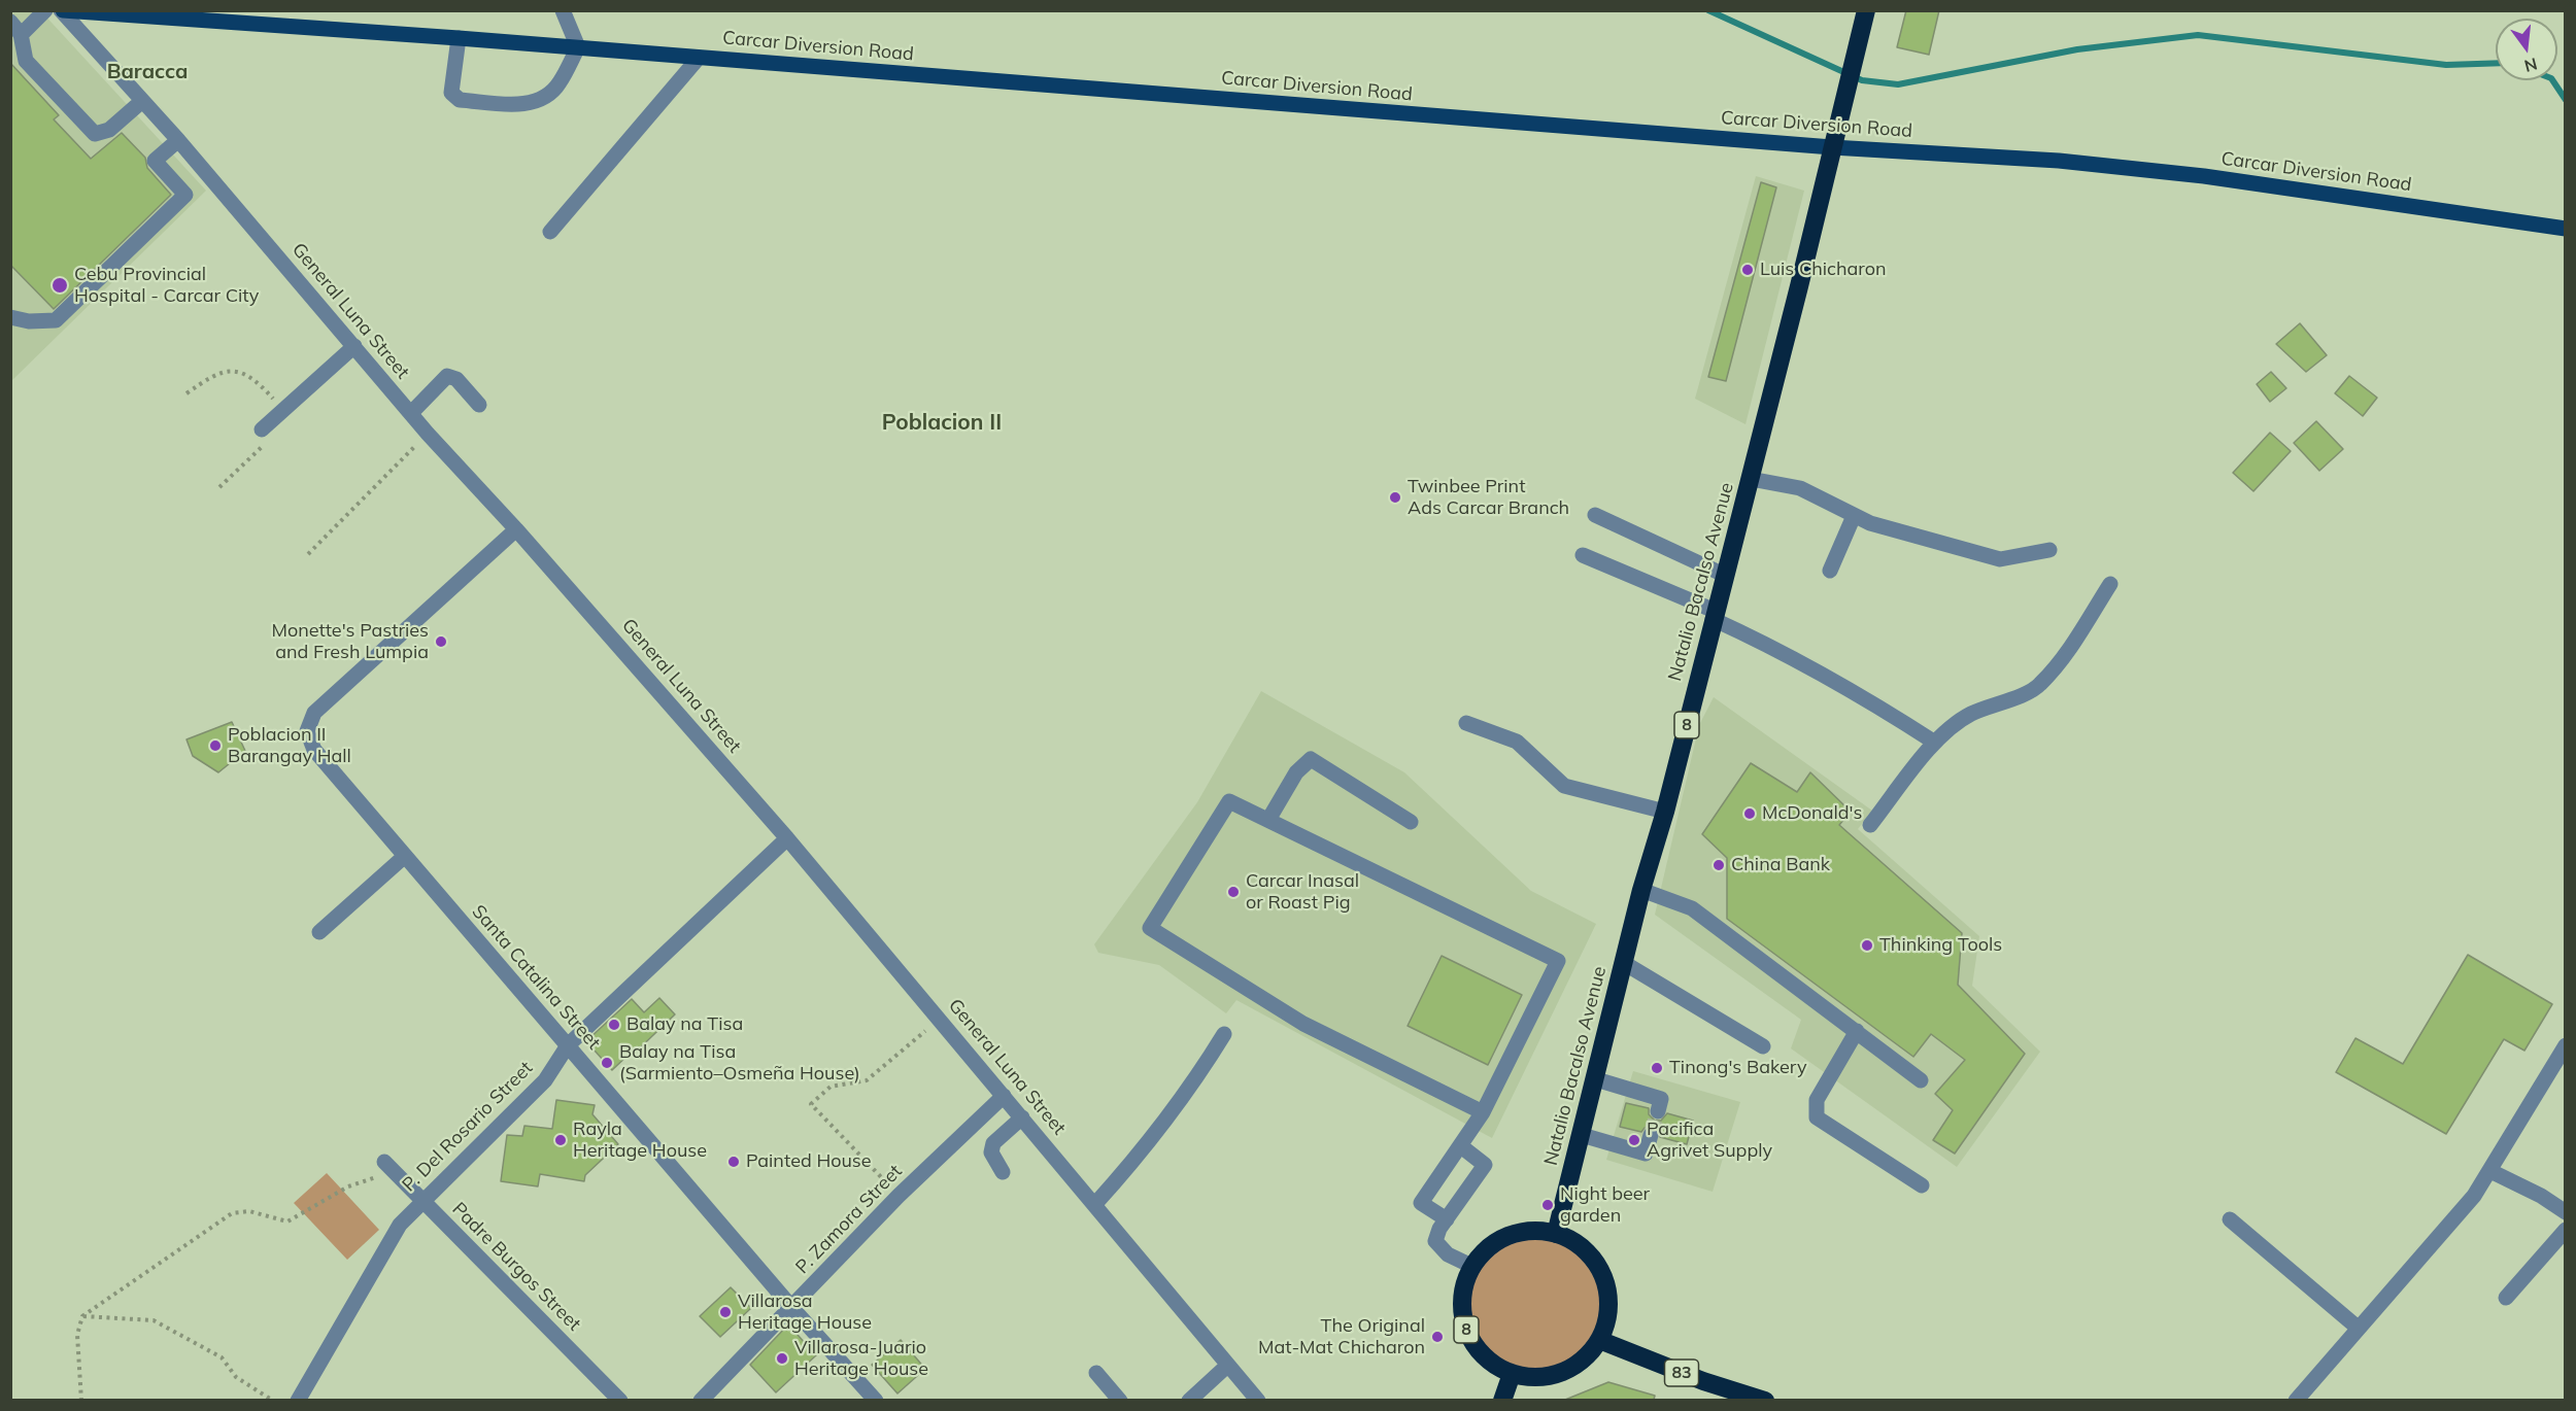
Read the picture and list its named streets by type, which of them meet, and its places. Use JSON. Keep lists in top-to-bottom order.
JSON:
{
  "streets": {
    "highway": ["Natalio Bacalso Avenue", "8", "83"],
    "main road": ["Carcar Diversion Road"],
    "street": [
      "General Luna Street",
      "Santa Catalina Street",
      "P. Del Rosario Street",
      "P. Zamora Street",
      "Padre Burgos Street"
    ]
  },
  "crossings": [
    ["Carcar Diversion Road", "General Luna Street"],
    ["Carcar Diversion Road", "Natalio Bacalso Avenue"],
    ["General Luna Street", "Santa Catalina Street"],
    ["General Luna Street", "P. Del Rosario Street"],
    ["General Luna Street", "P. Zamora Street"],
    ["Natalio Bacalso Avenue", "8"],
    ["Natalio Bacalso Avenue", "83"],
    ["8", "83"],
    ["Santa Catalina Street", "P. Del Rosario Street"],
    ["Santa Catalina Street", "P. Zamora Street"],
    ["P. Del Rosario Street", "Padre Burgos Street"]
  ],
  "districts": ["Baracca", "Poblacion II"],
  "places": [
    "Luis Chicharon",
    "Cebu Provincial Hospital - Carcar City",
    "Twinbee Print Ads Carcar Branch",
    "Monette's Pastries and Fresh Lumpia",
    "Poblacion II Barangay Hall",
    "McDonald's",
    "China Bank",
    "Carcar Inasal or Roast Pig",
    "Thinking Tools",
    "Balay na Tisa",
    "Balay na Tisa (Sarmiento–Osmeña House)",
    "Tinong's Bakery",
    "Rayla Heritage House",
    "Pacifica Agrivet Supply",
    "Painted House",
    "Night beer garden",
    "Villarosa Heritage House",
    "The Original Mat-Mat Chicharon",
    "Villarosa-Juario Heritage House"
  ],
  "north": "bottom"
}
